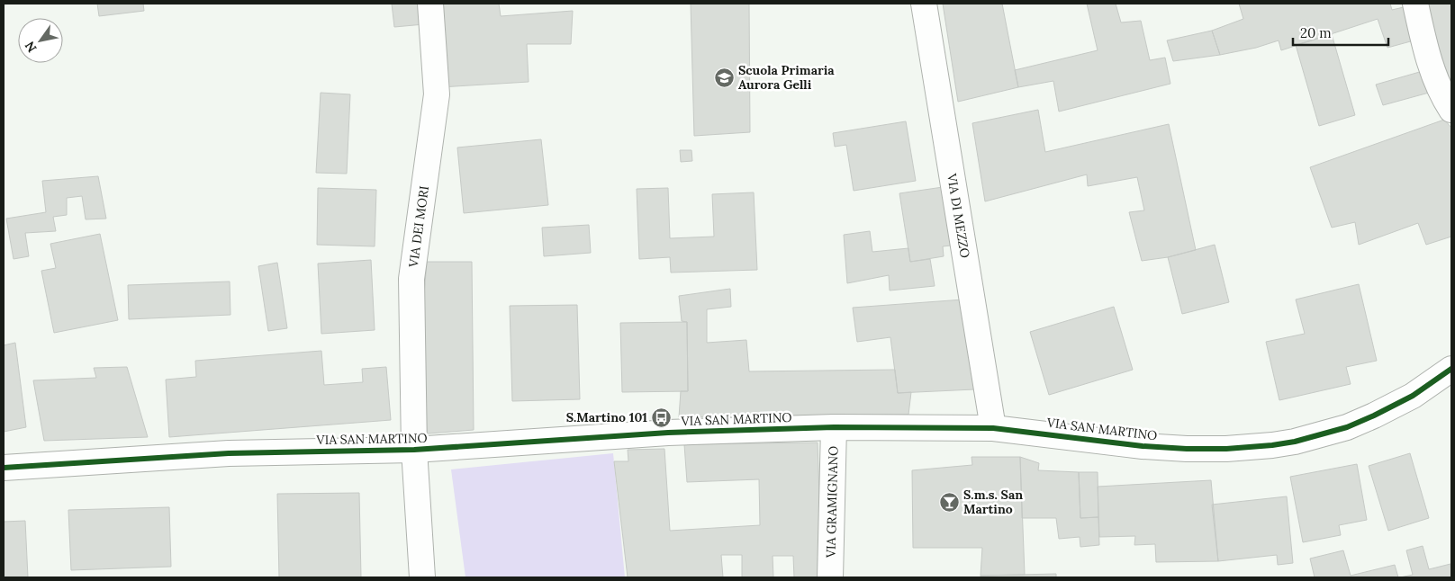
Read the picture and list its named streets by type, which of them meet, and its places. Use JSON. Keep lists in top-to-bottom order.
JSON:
{
  "streets": {
    "street": [
      "VIA DI MEZZO",
      "VIA DEI MORI",
      "VIA SAN MARTINO",
      "VIA GRAMIGNANO"
    ]
  },
  "crossings": [
    ["VIA DI MEZZO", "VIA SAN MARTINO"],
    ["VIA DEI MORI", "VIA SAN MARTINO"],
    ["VIA SAN MARTINO", "VIA GRAMIGNANO"]
  ],
  "places": {
    "school or university": ["Scuola Primaria Aurora Gelli"],
    "bus stop": ["S.Martino 101"],
    "bar": ["S.m.s. San Martino"]
  },
  "scale_bar": "20 m",
  "north": "bottom left"
}
